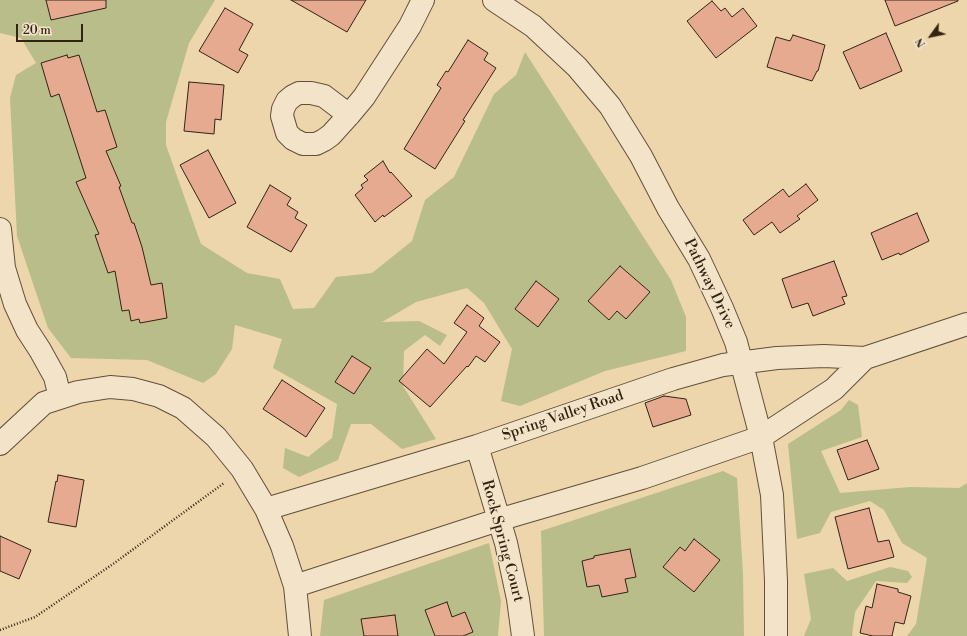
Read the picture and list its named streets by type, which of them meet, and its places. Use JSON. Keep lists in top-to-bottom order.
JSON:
{
  "streets": {
    "street": ["Pathway Drive", "Spring Valley Road", "Rock Spring Court"]
  },
  "crossings": [
    ["Pathway Drive", "Spring Valley Road"],
    ["Spring Valley Road", "Rock Spring Court"]
  ],
  "scale_bar": "20 m",
  "north": "bottom left"
}
